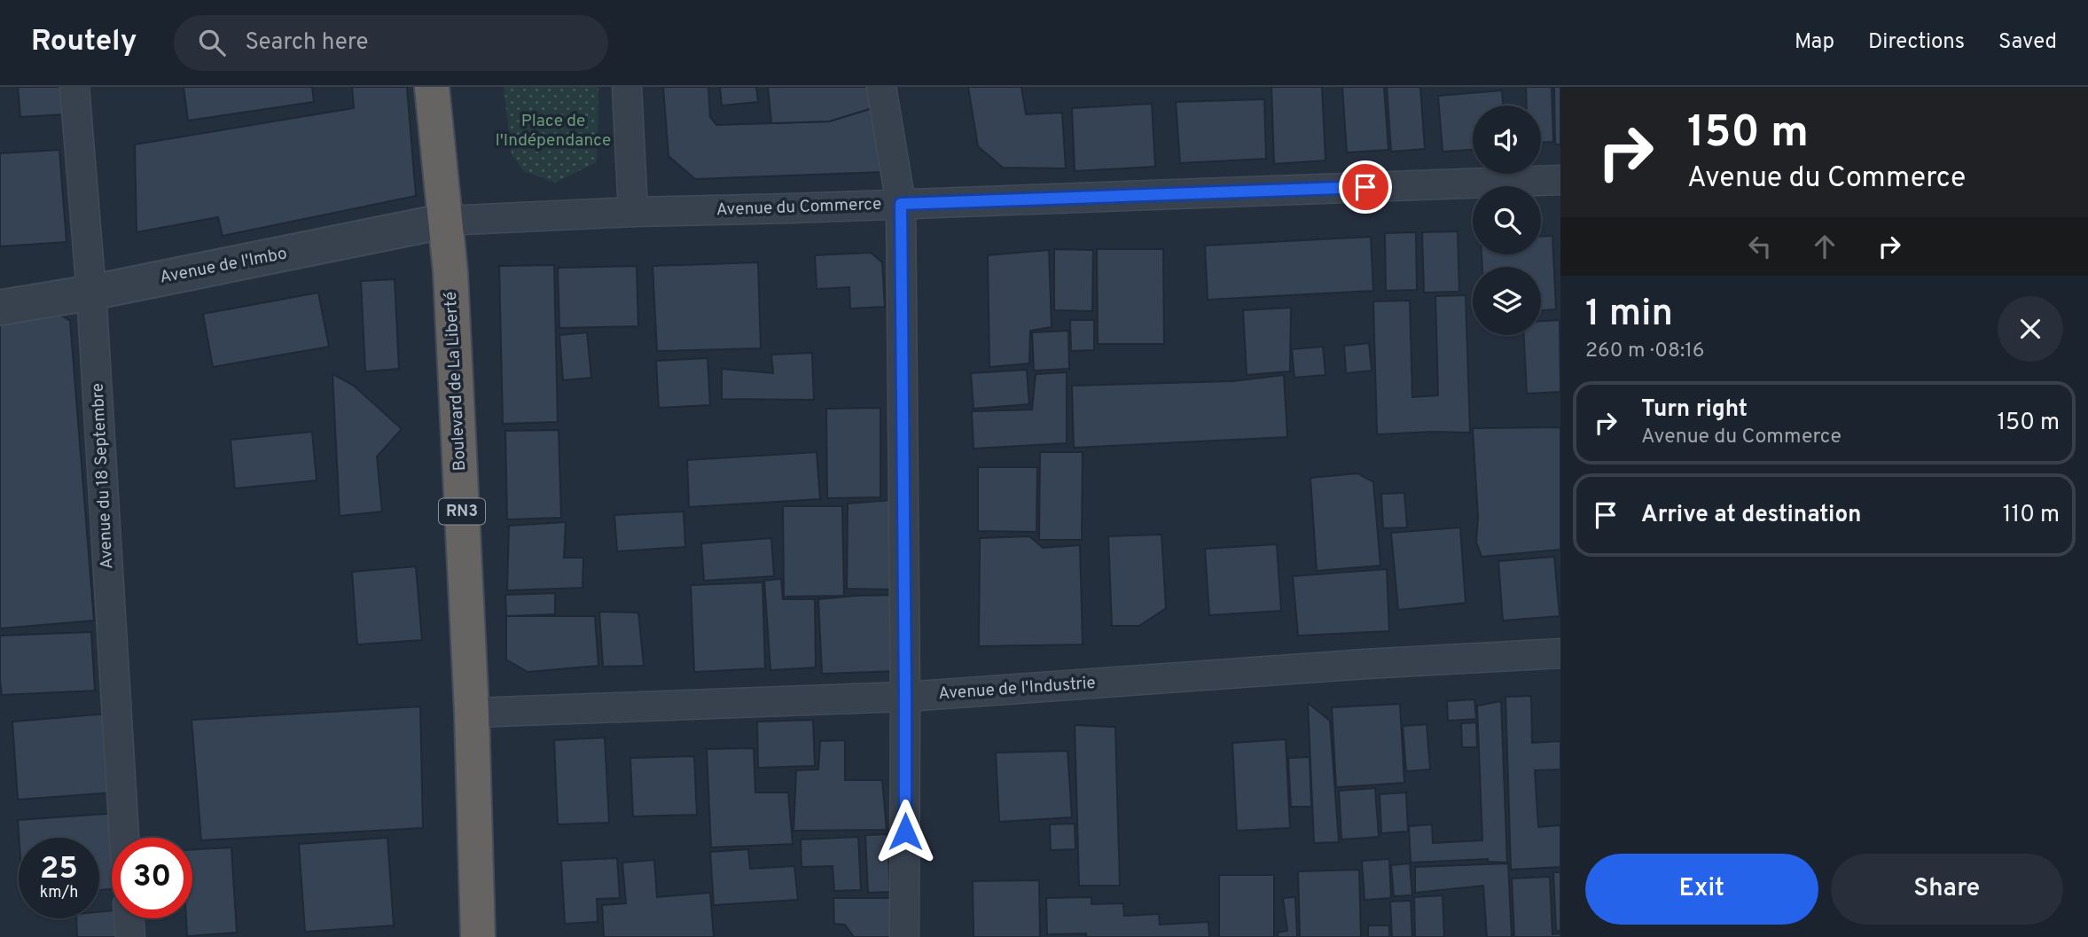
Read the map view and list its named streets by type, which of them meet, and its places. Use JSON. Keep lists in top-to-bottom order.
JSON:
{
  "streets": {
    "highway": ["Boulevard de La Liberté", "RN3"],
    "street": [
      "Avenue du Commerce",
      "Avenue de l'Imbo",
      "Avenue du 18 Septembre",
      "Avenue de l'Industrie"
    ]
  },
  "crossings": [
    ["Avenue du Commerce", "Avenue de l'Imbo"],
    ["Avenue du Commerce", "Boulevard de La Liberté"],
    ["Avenue de l'Imbo", "Boulevard de La Liberté"],
    ["Avenue de l'Imbo", "Avenue du 18 Septembre"],
    ["Boulevard de La Liberté", "Avenue de l'Industrie"]
  ],
  "parks": ["Place de l'Indépendance"],
  "page": {
    "header": "Routely",
    "search": "Search here",
    "nav": ["Map", "Directions", "Saved"],
    "turn": ["150 m", "Avenue du Commerce"],
    "heading": ["1 min", "260 m · 08:16"],
    "list": [
      {
        "name": "Turn right",
        "note": "Avenue du Commerce",
        "value": "150 m"
      },
      {
        "name": "Arrive at destination",
        "value": "110 m"
      }
    ],
    "speed": "25 km/h",
    "limit": "30",
    "buttons": ["Exit", "Share"]
  }
}
